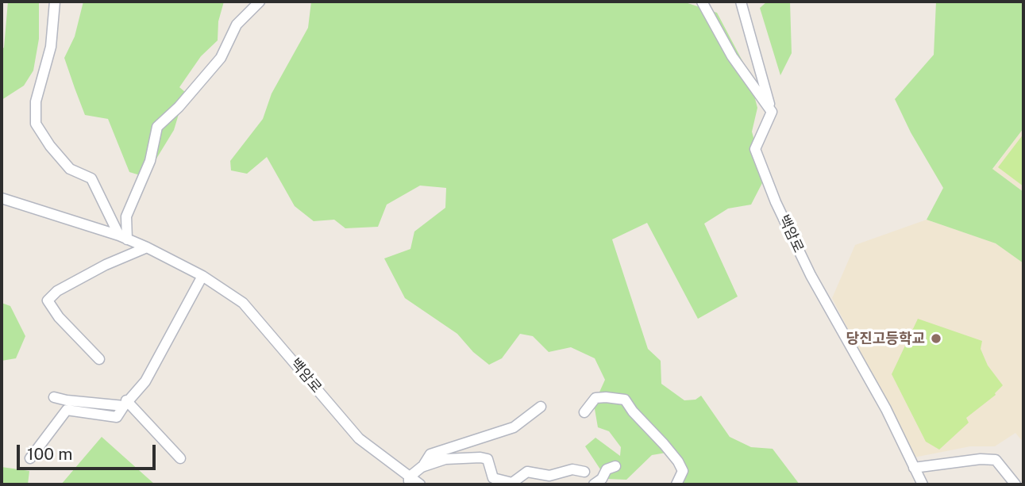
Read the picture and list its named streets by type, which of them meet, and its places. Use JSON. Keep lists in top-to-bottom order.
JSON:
{
  "streets": {
    "street": ["백암로"]
  },
  "places": ["당진고등학교"],
  "scale_bar": "100 m"
}
